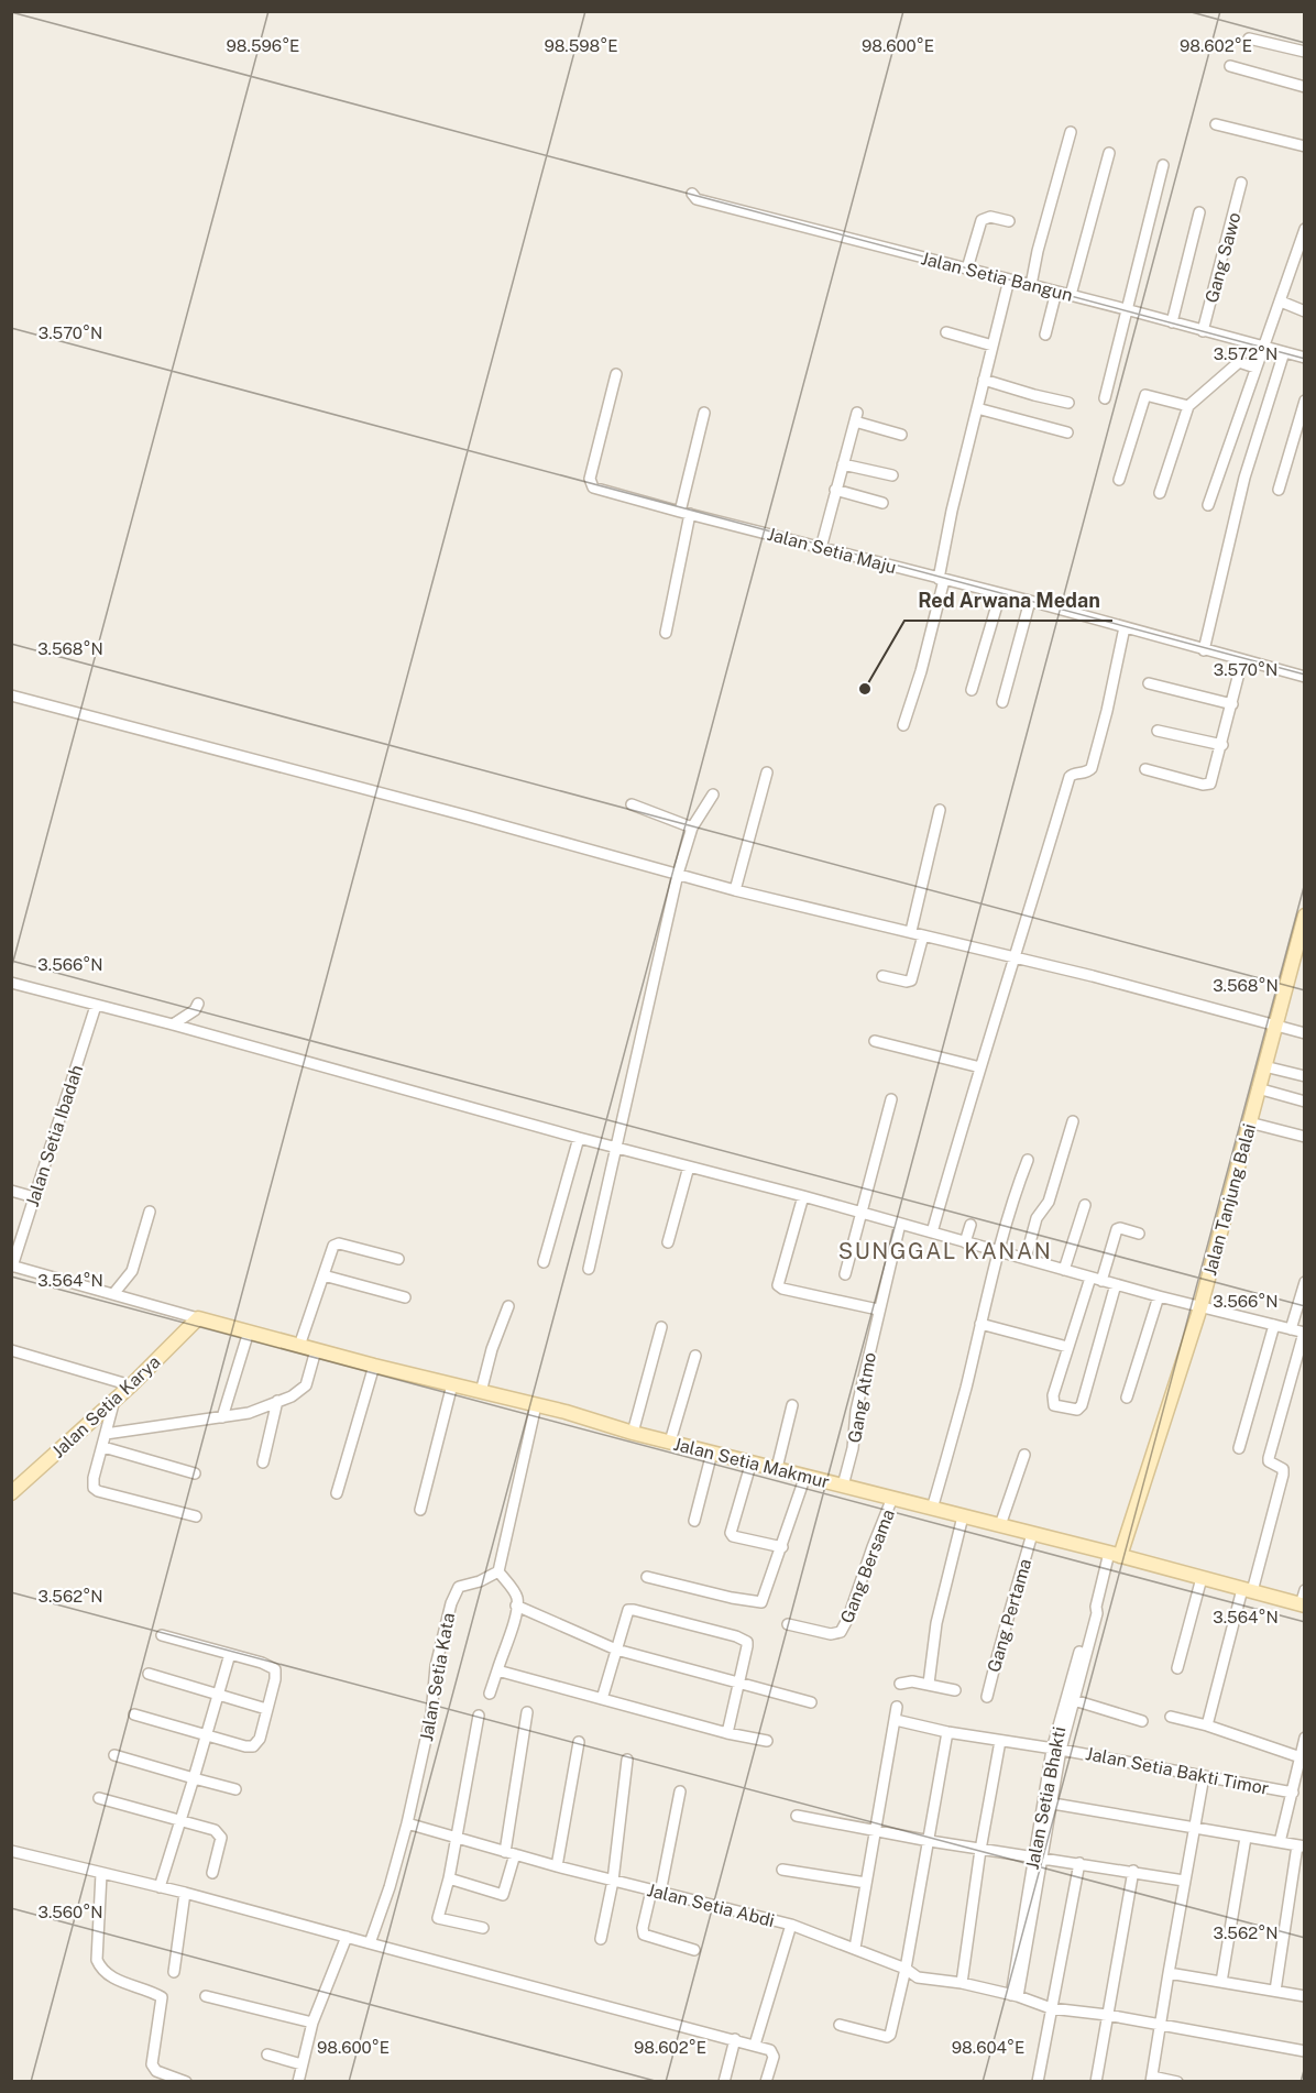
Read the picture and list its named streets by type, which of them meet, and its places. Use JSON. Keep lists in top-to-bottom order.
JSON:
{
  "streets": {
    "main road": ["Jalan Tanjung Balai", "Jalan Setia Karya", "Jalan Setia Makmur"],
    "street": [
      "Gang Sawo",
      "Jalan Setia Bangun",
      "Jalan Setia Maju",
      "Jalan Setia Ibadah",
      "Gang Atmo",
      "Gang Bersama",
      "Gang Pertama",
      "Jalan Setia Kata",
      "Jalan Setia Bakti Timor",
      "Jalan Setia Bhakti",
      "Jalan Setia Abdi"
    ]
  },
  "crossings": [
    ["Gang Sawo", "Jalan Setia Bangun"],
    ["Jalan Tanjung Balai", "Jalan Setia Makmur"],
    ["Jalan Tanjung Balai", "Jalan Setia Bhakti"],
    ["Gang Atmo", "Jalan Setia Makmur"],
    ["Jalan Setia Karya", "Jalan Setia Makmur"],
    ["Jalan Setia Makmur", "Gang Bersama"],
    ["Jalan Setia Makmur", "Gang Pertama"],
    ["Jalan Setia Makmur", "Jalan Setia Bhakti"],
    ["Jalan Setia Kata", "Jalan Setia Abdi"],
    ["Jalan Setia Bakti Timor", "Jalan Setia Bhakti"],
    ["Jalan Setia Bhakti", "Jalan Setia Abdi"]
  ],
  "districts": ["SUNGGAL KANAN"],
  "places": ["Red Arwana Medan"],
  "coordinates": [
    "98.596°E",
    "98.598°E",
    "98.600°E",
    "98.602°E",
    "3.570°N",
    "3.572°N",
    "3.568°N",
    "3.566°N",
    "3.564°N",
    "3.562°N",
    "3.560°N",
    "98.604°E"
  ]
}
